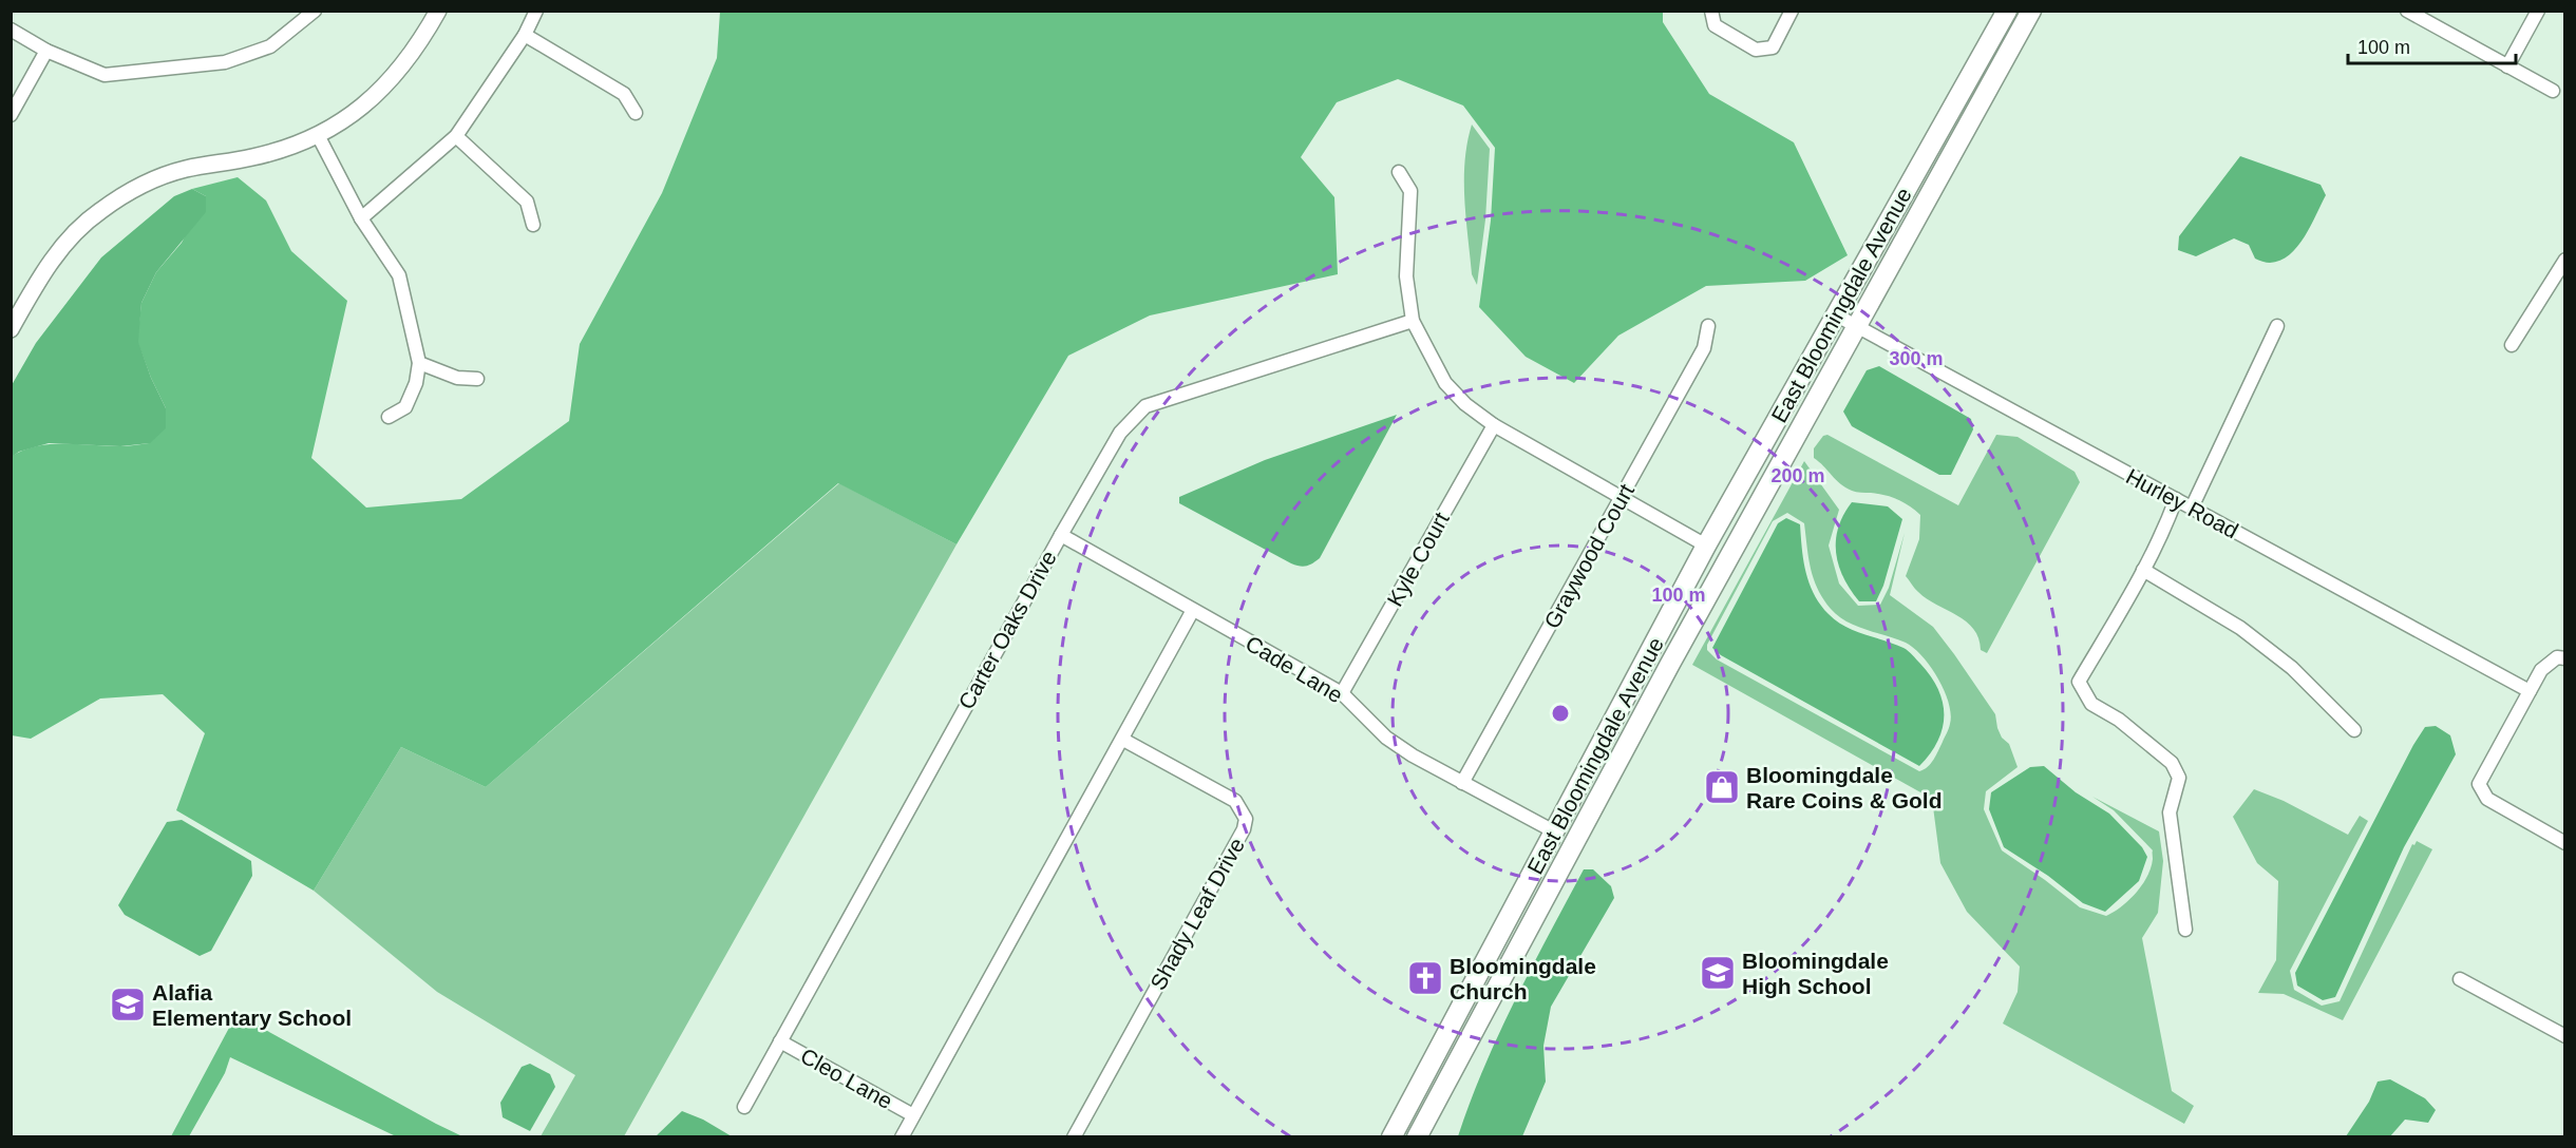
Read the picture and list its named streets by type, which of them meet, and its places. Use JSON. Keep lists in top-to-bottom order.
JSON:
{
  "streets": {
    "main road": ["East Bloomingdale Avenue"],
    "street": [
      "Hurley Road",
      "Graywood Court",
      "Kyle Court",
      "Carter Oaks Drive",
      "Cade Lane",
      "Shady Leaf Drive",
      "Cleo Lane"
    ]
  },
  "crossings": [
    ["East Bloomingdale Avenue", "Hurley Road"],
    ["East Bloomingdale Avenue", "Cade Lane"],
    ["Graywood Court", "Cade Lane"],
    ["Kyle Court", "Cade Lane"],
    ["Carter Oaks Drive", "Cade Lane"],
    ["Carter Oaks Drive", "Cleo Lane"]
  ],
  "places": {
    "shop": ["Bloomingdale Rare Coins & Gold"],
    "school or university": ["Bloomingdale High School", "Alafia Elementary School"],
    "church": ["Bloomingdale Church"]
  },
  "scale_bar": "100 m",
  "rings": ["300 m", "200 m", "100 m"]
}
